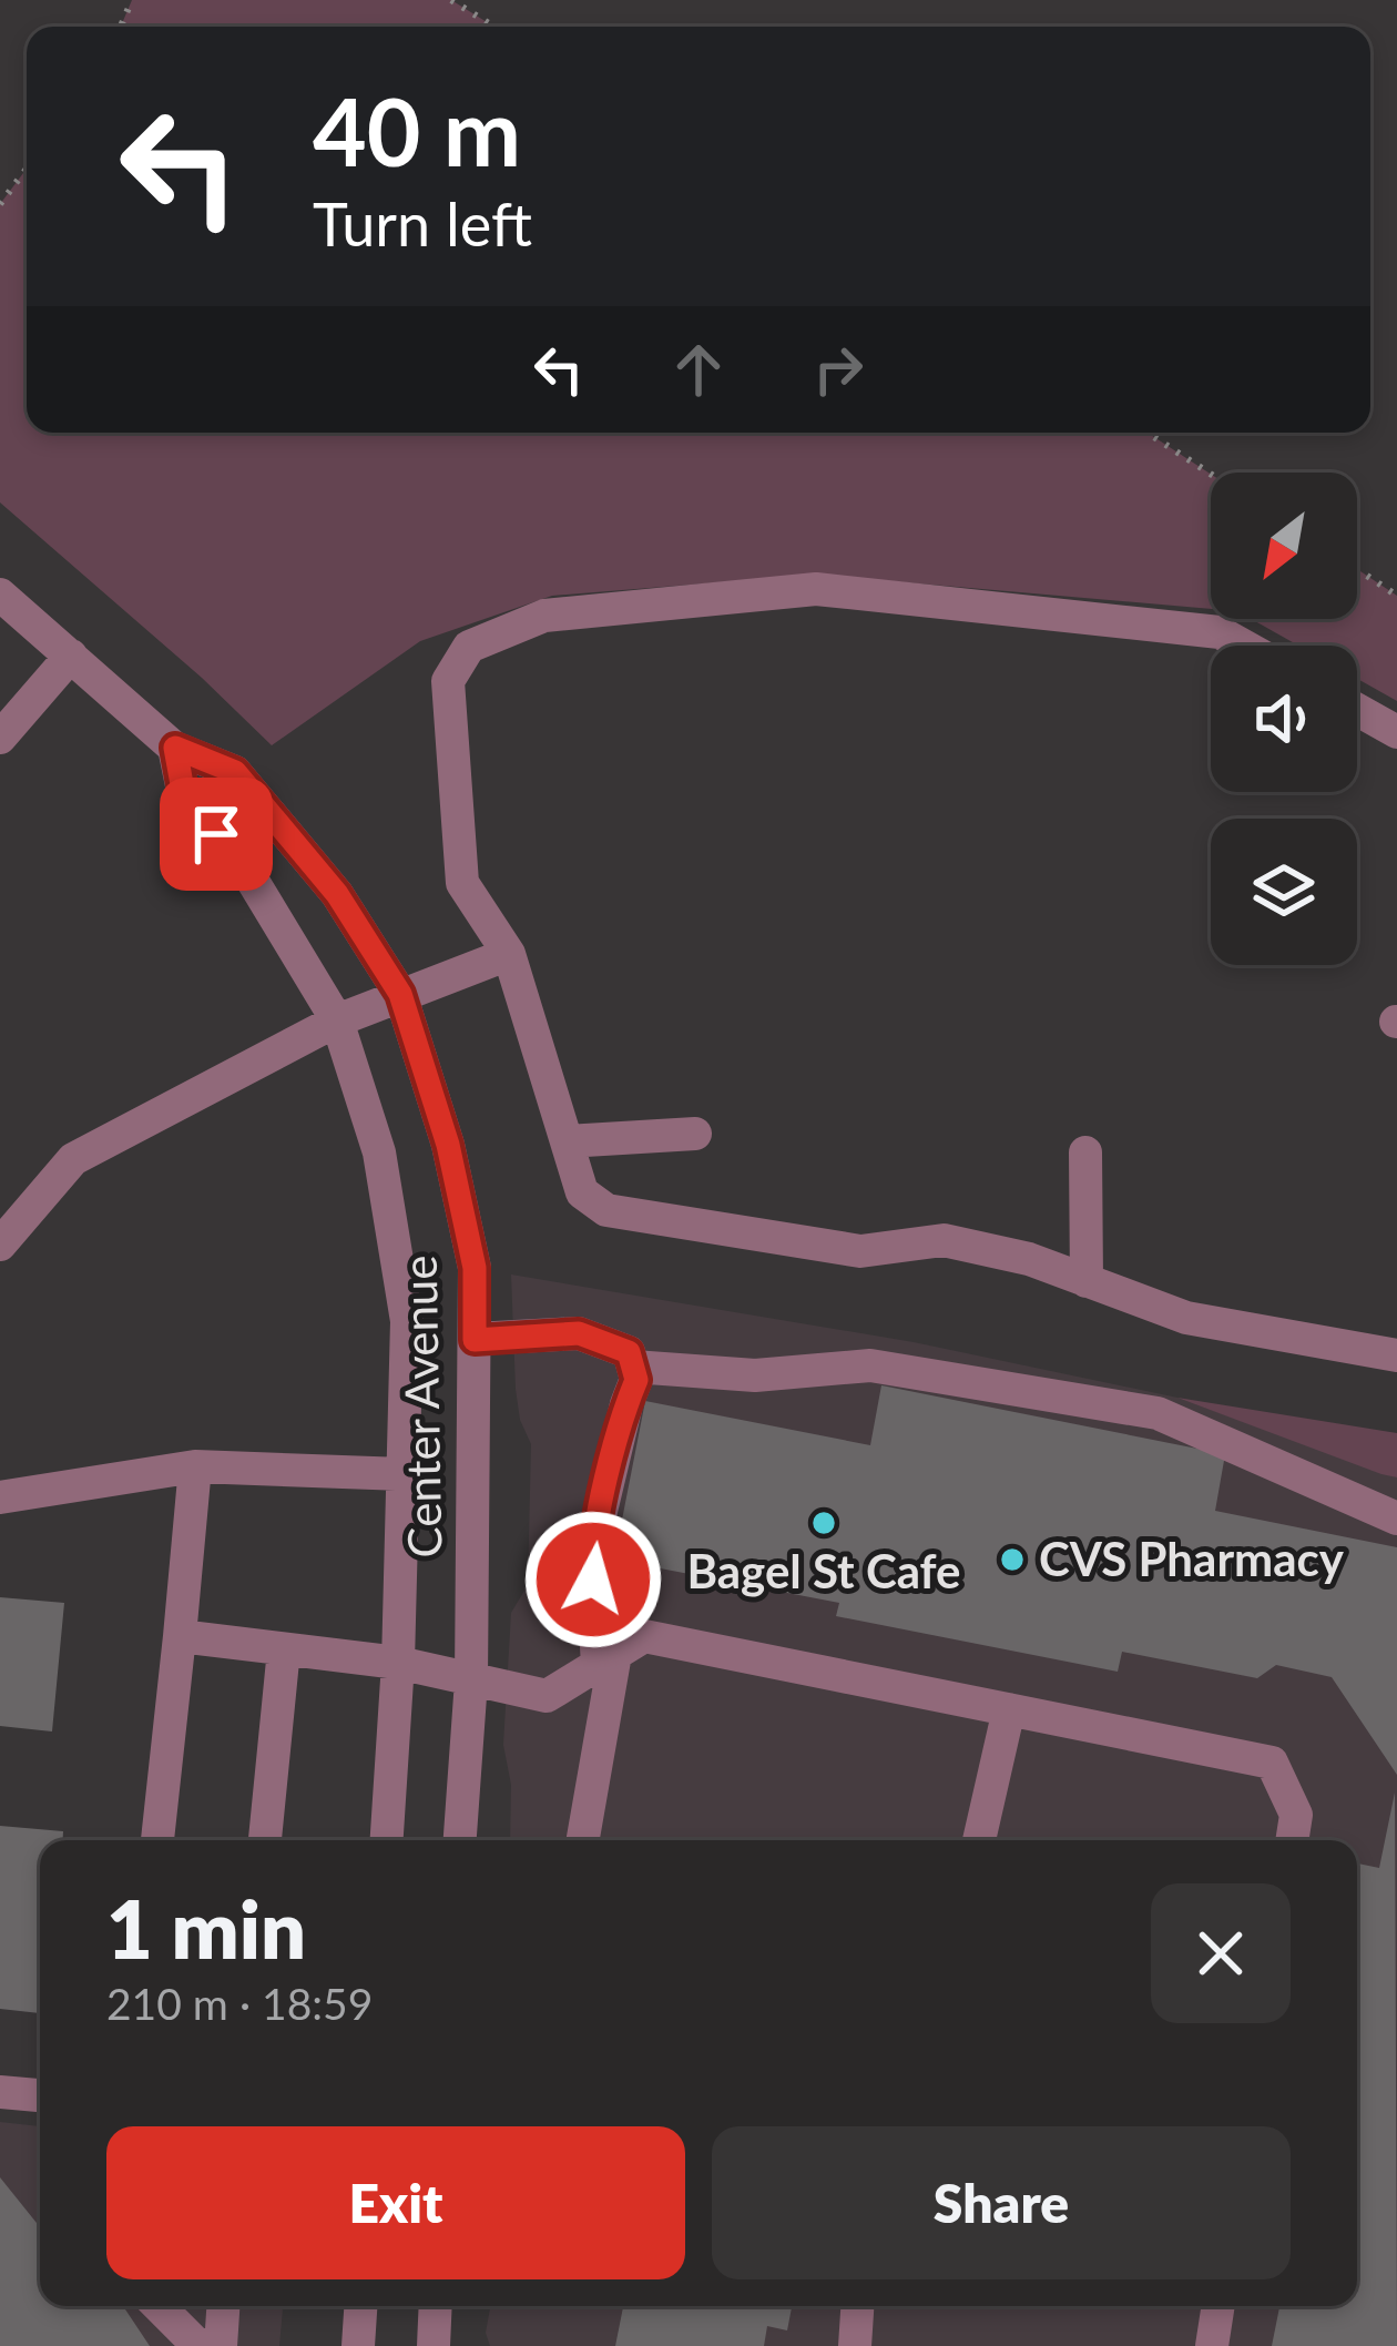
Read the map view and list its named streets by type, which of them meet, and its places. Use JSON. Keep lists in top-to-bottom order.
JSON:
{
  "streets": {
    "street": ["Center Avenue"]
  },
  "places": ["Bagel St Cafe", "CVS Pharmacy"],
  "north": "bottom left",
  "page": {
    "turn": ["40 m", "Turn left"],
    "heading": ["1 min", "210 m · 18:59"],
    "buttons": ["Exit", "Share"]
  }
}
